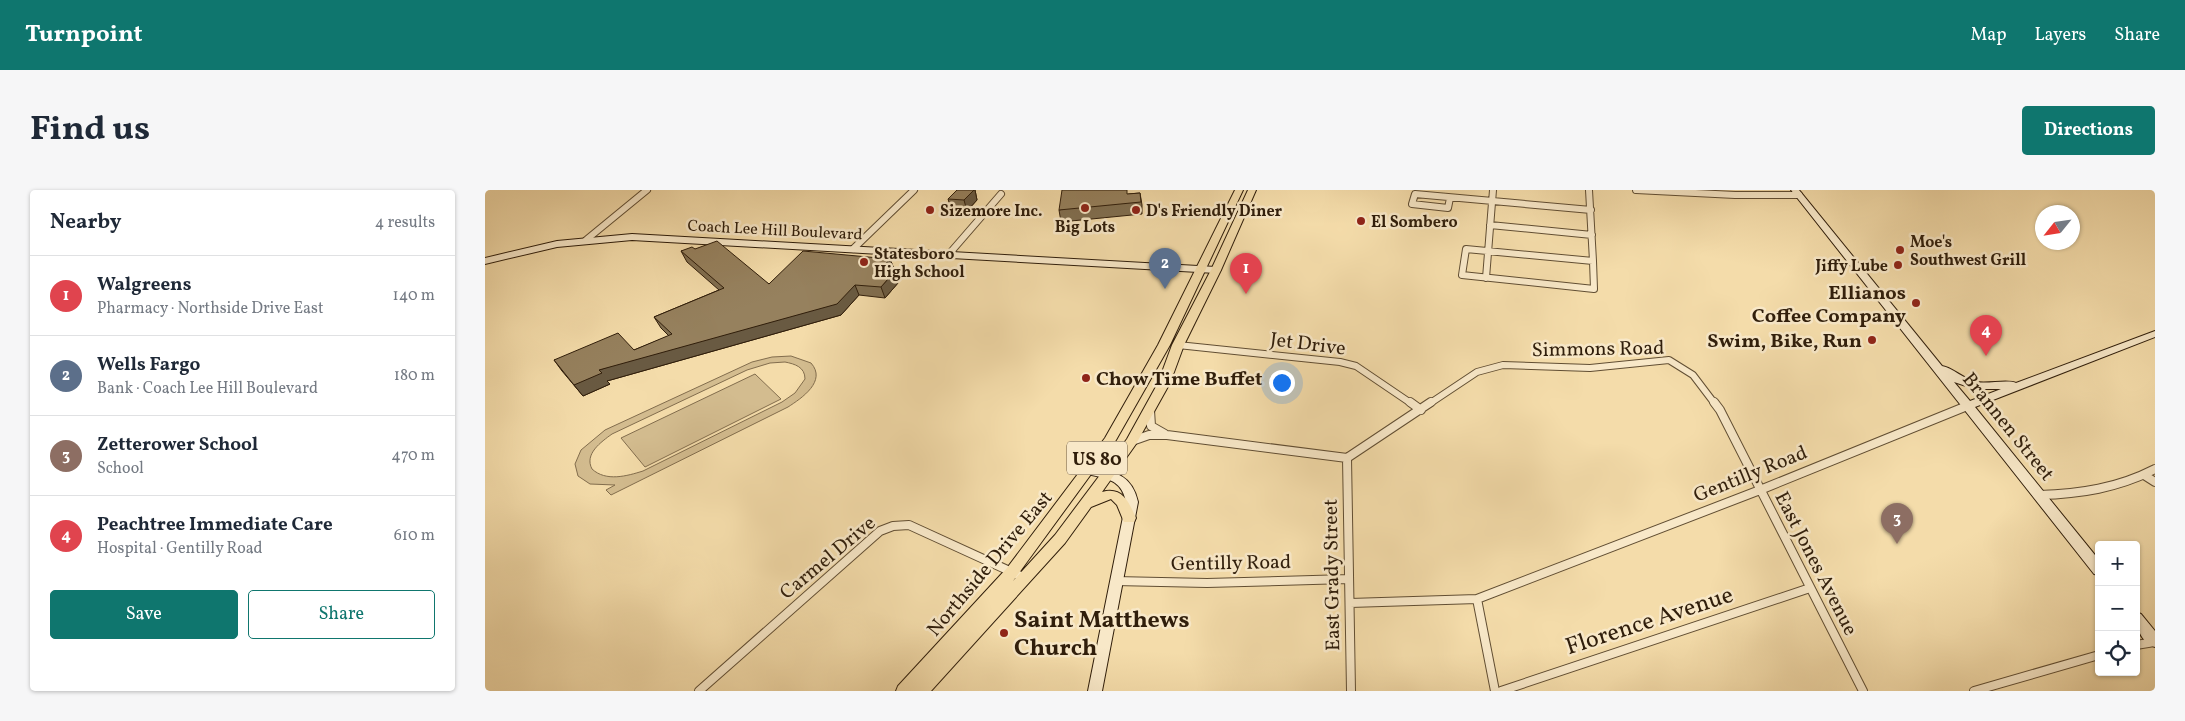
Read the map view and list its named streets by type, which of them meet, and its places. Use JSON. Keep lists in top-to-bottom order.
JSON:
{
  "streets": {
    "main road": ["US 80", "Northside Drive East"],
    "street": [
      "Coach Lee Hill Boulevard",
      "Jet Drive",
      "Simmons Road",
      "Brannen Street",
      "Gentilly Road",
      "Carmel Drive",
      "East Jones Avenue",
      "East Grady Street",
      "Florence Avenue"
    ]
  },
  "crossings": [
    ["Coach Lee Hill Boulevard", "Northside Drive East"],
    ["Jet Drive", "Simmons Road"],
    ["Jet Drive", "Northside Drive East"],
    ["Simmons Road", "East Jones Avenue"],
    ["Simmons Road", "East Grady Street"],
    ["Brannen Street", "Gentilly Road"],
    ["Gentilly Road", "East Jones Avenue"],
    ["Gentilly Road", "East Grady Street"],
    ["Carmel Drive", "Northside Drive East"],
    ["East Jones Avenue", "Florence Avenue"]
  ],
  "places": [
    "Big Lots",
    "Sizemore Inc.",
    "D's Friendly Diner",
    "El Sombero",
    "Moe's Southwest Grill",
    "Statesboro High School",
    "Jiffy Lube",
    "Ellianos Coffee Company",
    "Swim, Bike, Run",
    "Chow Time Buffet",
    "Saint Matthews Church"
  ],
  "north": "bottom left",
  "page": {
    "header": "Turnpoint",
    "nav": ["Map", "Layers", "Share"],
    "title": "Find us",
    "buttons": [
      "Directions",
      ["Save", "Share"]
    ],
    "heading": ["Nearby", "4 results"],
    "pins": [
      "2",
      "1",
      "4",
      "3"
    ],
    "list": [
      {
        "mark": "1",
        "name": "Walgreens",
        "note": "Pharmacy · Northside Drive East",
        "value": "140 m"
      },
      {
        "mark": "2",
        "name": "Wells Fargo",
        "note": "Bank · Coach Lee Hill Boulevard",
        "value": "180 m"
      },
      {
        "mark": "3",
        "name": "Zetterower School",
        "note": "School",
        "value": "470 m"
      },
      {
        "mark": "4",
        "name": "Peachtree Immediate Care",
        "note": "Hospital · Gentilly Road",
        "value": "610 m"
      }
    ],
    "map_buttons": ["+", "−"]
  }
}
